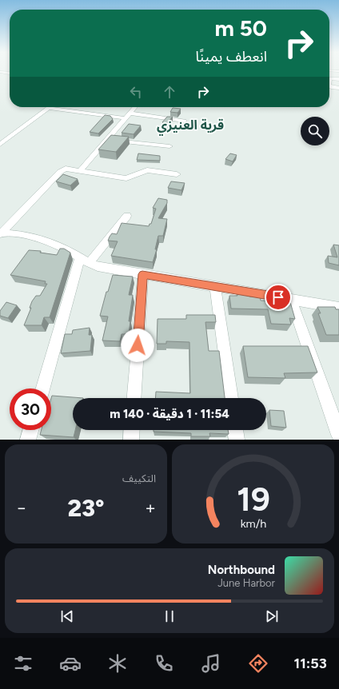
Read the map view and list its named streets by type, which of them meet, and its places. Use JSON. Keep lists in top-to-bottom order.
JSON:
{
  "districts": ["قرية العنيزي"],
  "page": {
    "turn": ["50 m", "انعطف يمينًا"],
    "limit": "30",
    "trip": "11:54 · 1 دقيقة · 140 m",
    "tile": "التكييف",
    "heat": ["−", "23°", "+"],
    "song": ["Northbound", "June Harbor"],
    "tabs": "11:53",
    "gauge": ["19", "km/h"]
  }
}
